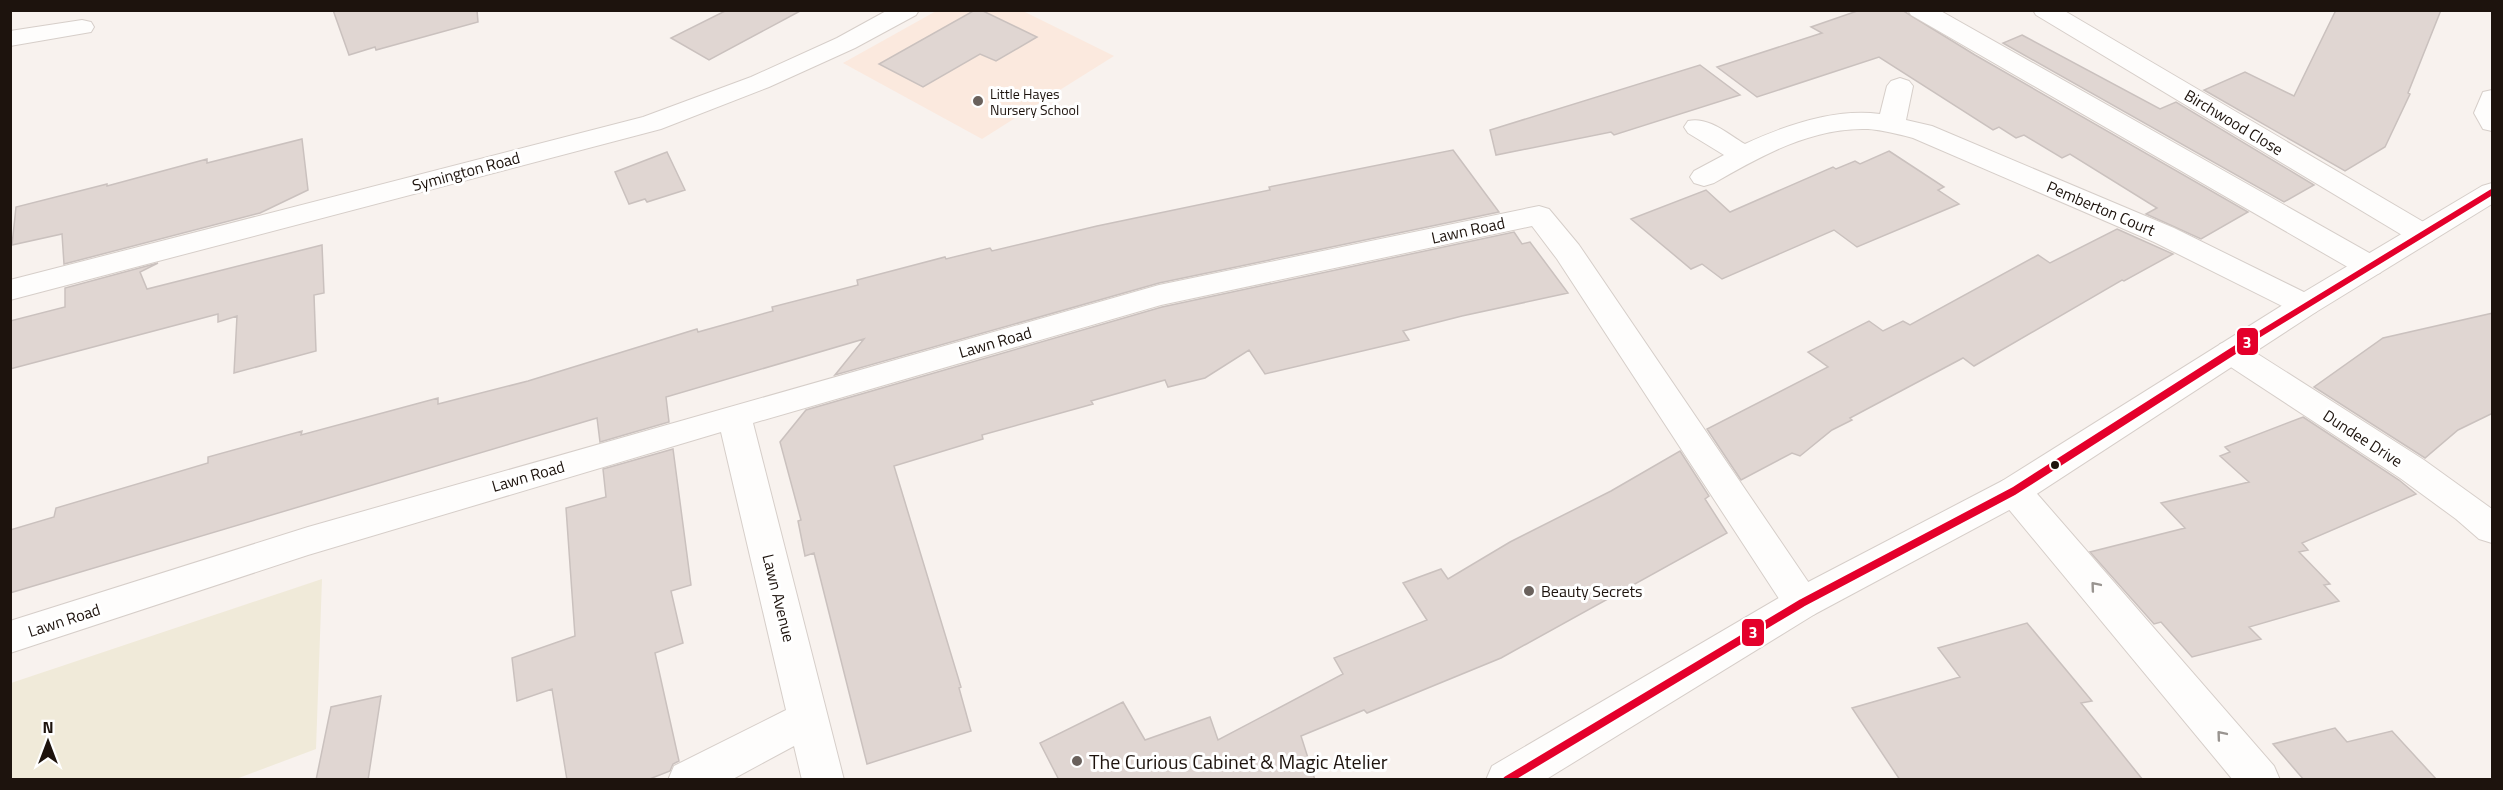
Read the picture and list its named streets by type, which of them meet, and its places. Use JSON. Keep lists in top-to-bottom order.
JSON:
{
  "streets": {
    "street": [
      "Birchwood Close",
      "Symington Road",
      "Pemberton Court",
      "Lawn Road",
      "Dundee Drive",
      "Lawn Avenue"
    ]
  },
  "crossings": [
    ["Lawn Road", "Lawn Avenue"]
  ],
  "places": ["Little Hayes Nursery School", "Beauty Secrets", "The Curious Cabinet & Magic Atelier"],
  "lines": ["transit line 3"],
  "north": "top"
}
